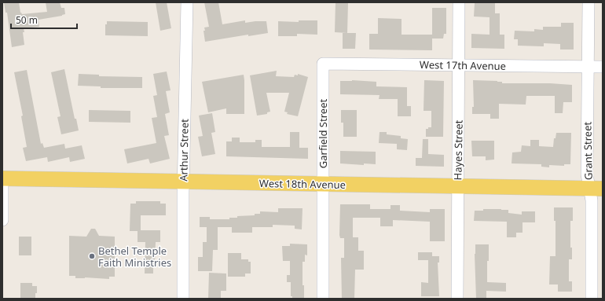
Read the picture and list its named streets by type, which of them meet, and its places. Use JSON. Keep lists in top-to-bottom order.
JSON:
{
  "streets": {
    "main road": ["West 18th Avenue"],
    "street": [
      "West 17th Avenue",
      "Garfield Street",
      "Arthur Street",
      "Hayes Street",
      "Grant Street"
    ]
  },
  "crossings": [
    ["West 17th Avenue", "Garfield Street"],
    ["West 17th Avenue", "Hayes Street"],
    ["West 17th Avenue", "Grant Street"],
    ["Garfield Street", "West 18th Avenue"],
    ["Arthur Street", "West 18th Avenue"],
    ["Hayes Street", "West 18th Avenue"],
    ["Grant Street", "West 18th Avenue"]
  ],
  "places": ["Bethel Temple Faith Ministries"],
  "scale_bar": "50 m"
}
